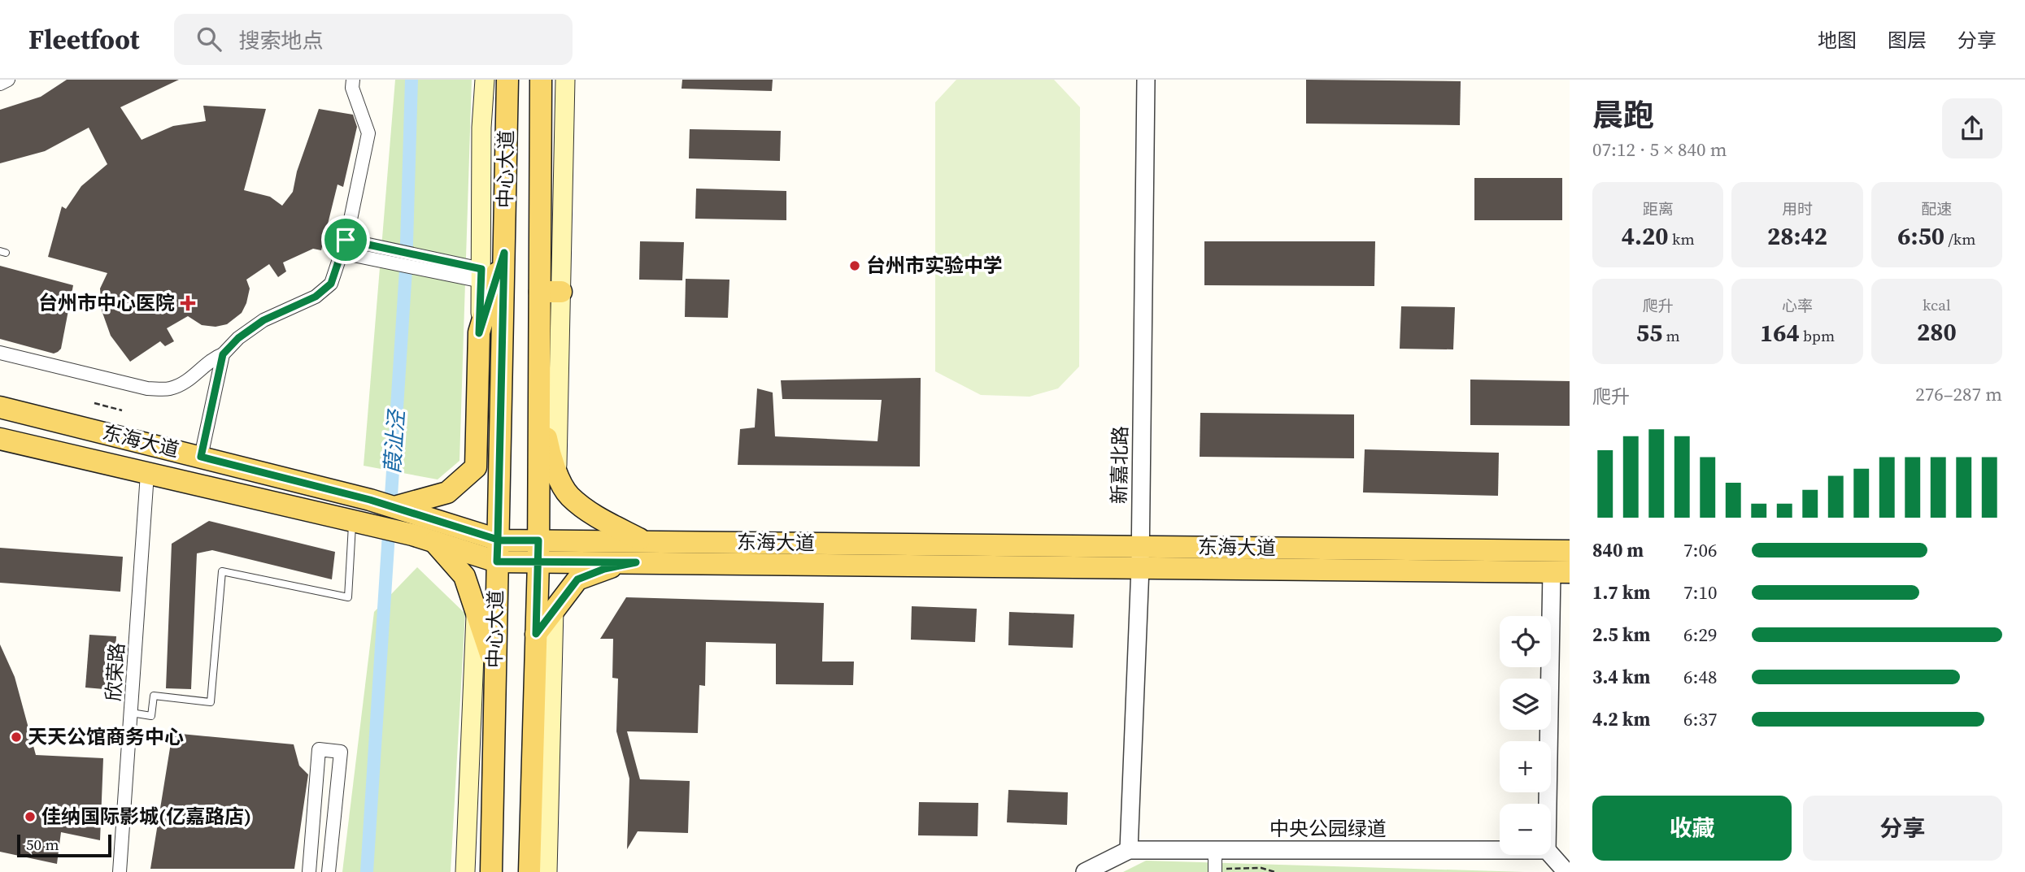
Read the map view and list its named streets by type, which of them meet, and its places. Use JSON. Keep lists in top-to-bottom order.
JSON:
{
  "streets": {
    "main road": ["中心大道", "东海大道"],
    "street": ["新嘉北路", "欣荣路", "中央公园绿道"]
  },
  "crossings": [
    ["中心大道", "东海大道"],
    ["东海大道", "新嘉北路"],
    ["东海大道", "欣荣路"],
    ["新嘉北路", "中央公园绿道"]
  ],
  "water": ["葭沚泾"],
  "places": {
    "other": ["台州市实验中学", "天天公馆商务中心", "佳纳国际影城(亿嘉路店)"],
    "health": ["台州市中心医院"]
  },
  "scale_bar": "50 m",
  "page": {
    "header": "Fleetfoot",
    "search": "搜索地点",
    "nav": ["地图", "图层", "分享"],
    "heading": ["晨跑", "07:12 · 5 × 840 m"],
    "stats": [
      ["距离", "4.20 km"],
      ["用时", "28:42"],
      ["配速", "6:50 /km"],
      ["爬升", "55 m"],
      ["心率", "164 bpm"],
      ["kcal", "280"]
    ],
    "chart": ["爬升", "276–287 m"],
    "list": [
      {
        "name": "840 m",
        "note": "7:06"
      },
      {
        "name": "1.7 km",
        "note": "7:10"
      },
      {
        "name": "2.5 km",
        "note": "6:29"
      },
      {
        "name": "3.4 km",
        "note": "6:48"
      },
      {
        "name": "4.2 km",
        "note": "6:37"
      }
    ],
    "map_buttons": ["+", "−"],
    "buttons": ["收藏", "分享"],
    "scale": "50 m"
  }
}
